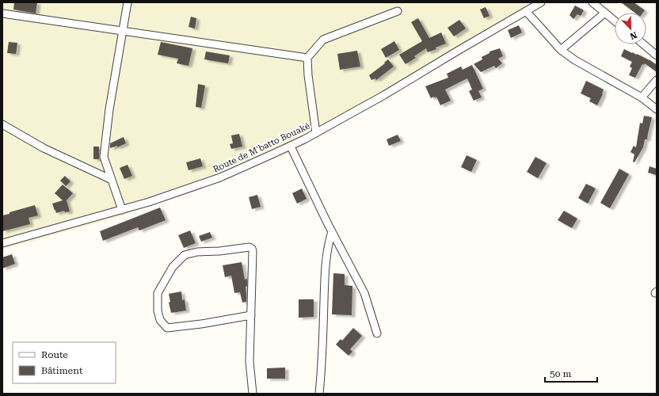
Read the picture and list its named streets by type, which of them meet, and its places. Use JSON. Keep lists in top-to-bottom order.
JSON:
{
  "streets": {
    "street": ["Route de M'batto Bouaké"]
  },
  "legend": ["Route", "Bâtiment"],
  "scale_bar": "50 m",
  "north": "bottom right"
}
